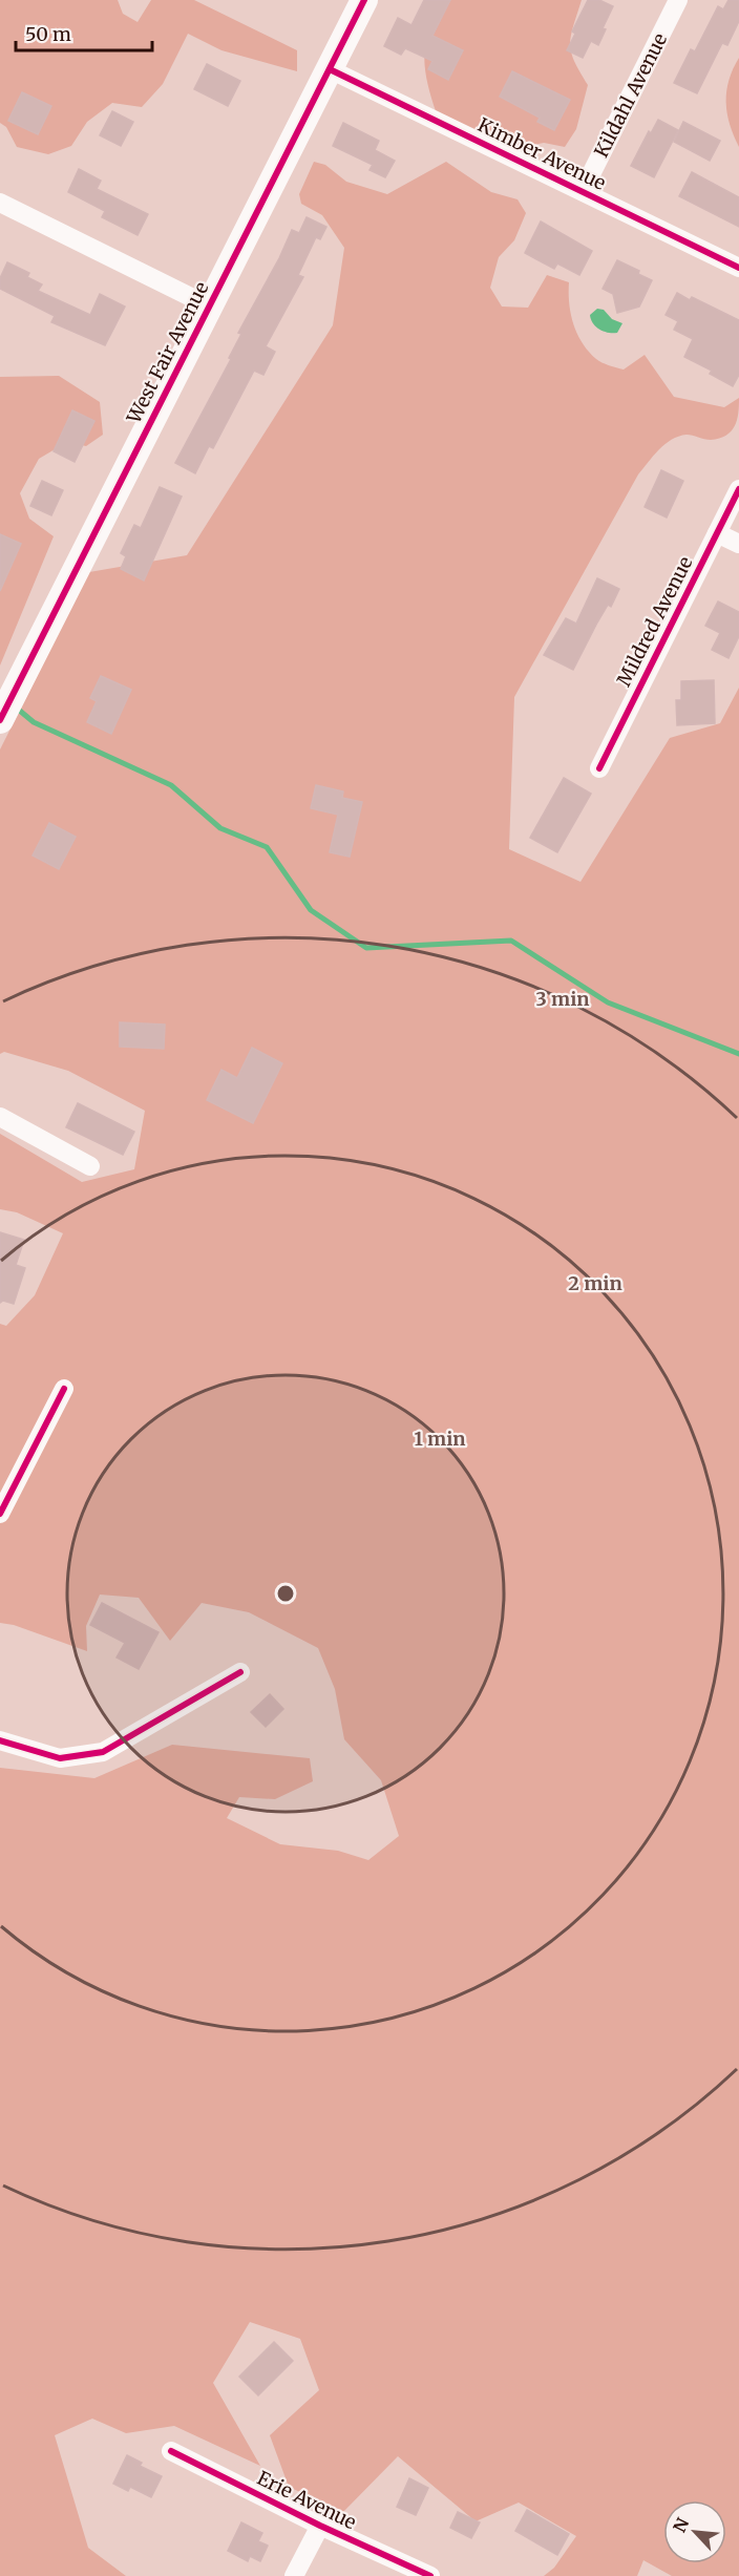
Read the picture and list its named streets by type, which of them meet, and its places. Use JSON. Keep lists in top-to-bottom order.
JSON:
{
  "streets": {
    "street": [
      "Kildahl Avenue",
      "Kimber Avenue",
      "West Fair Avenue",
      "Mildred Avenue",
      "Erie Avenue"
    ]
  },
  "crossings": [
    ["Kildahl Avenue", "Kimber Avenue"],
    ["Kimber Avenue", "West Fair Avenue"]
  ],
  "scale_bar": "50 m",
  "north": "top left",
  "rings": ["3 min", "2 min", "1 min"]
}
